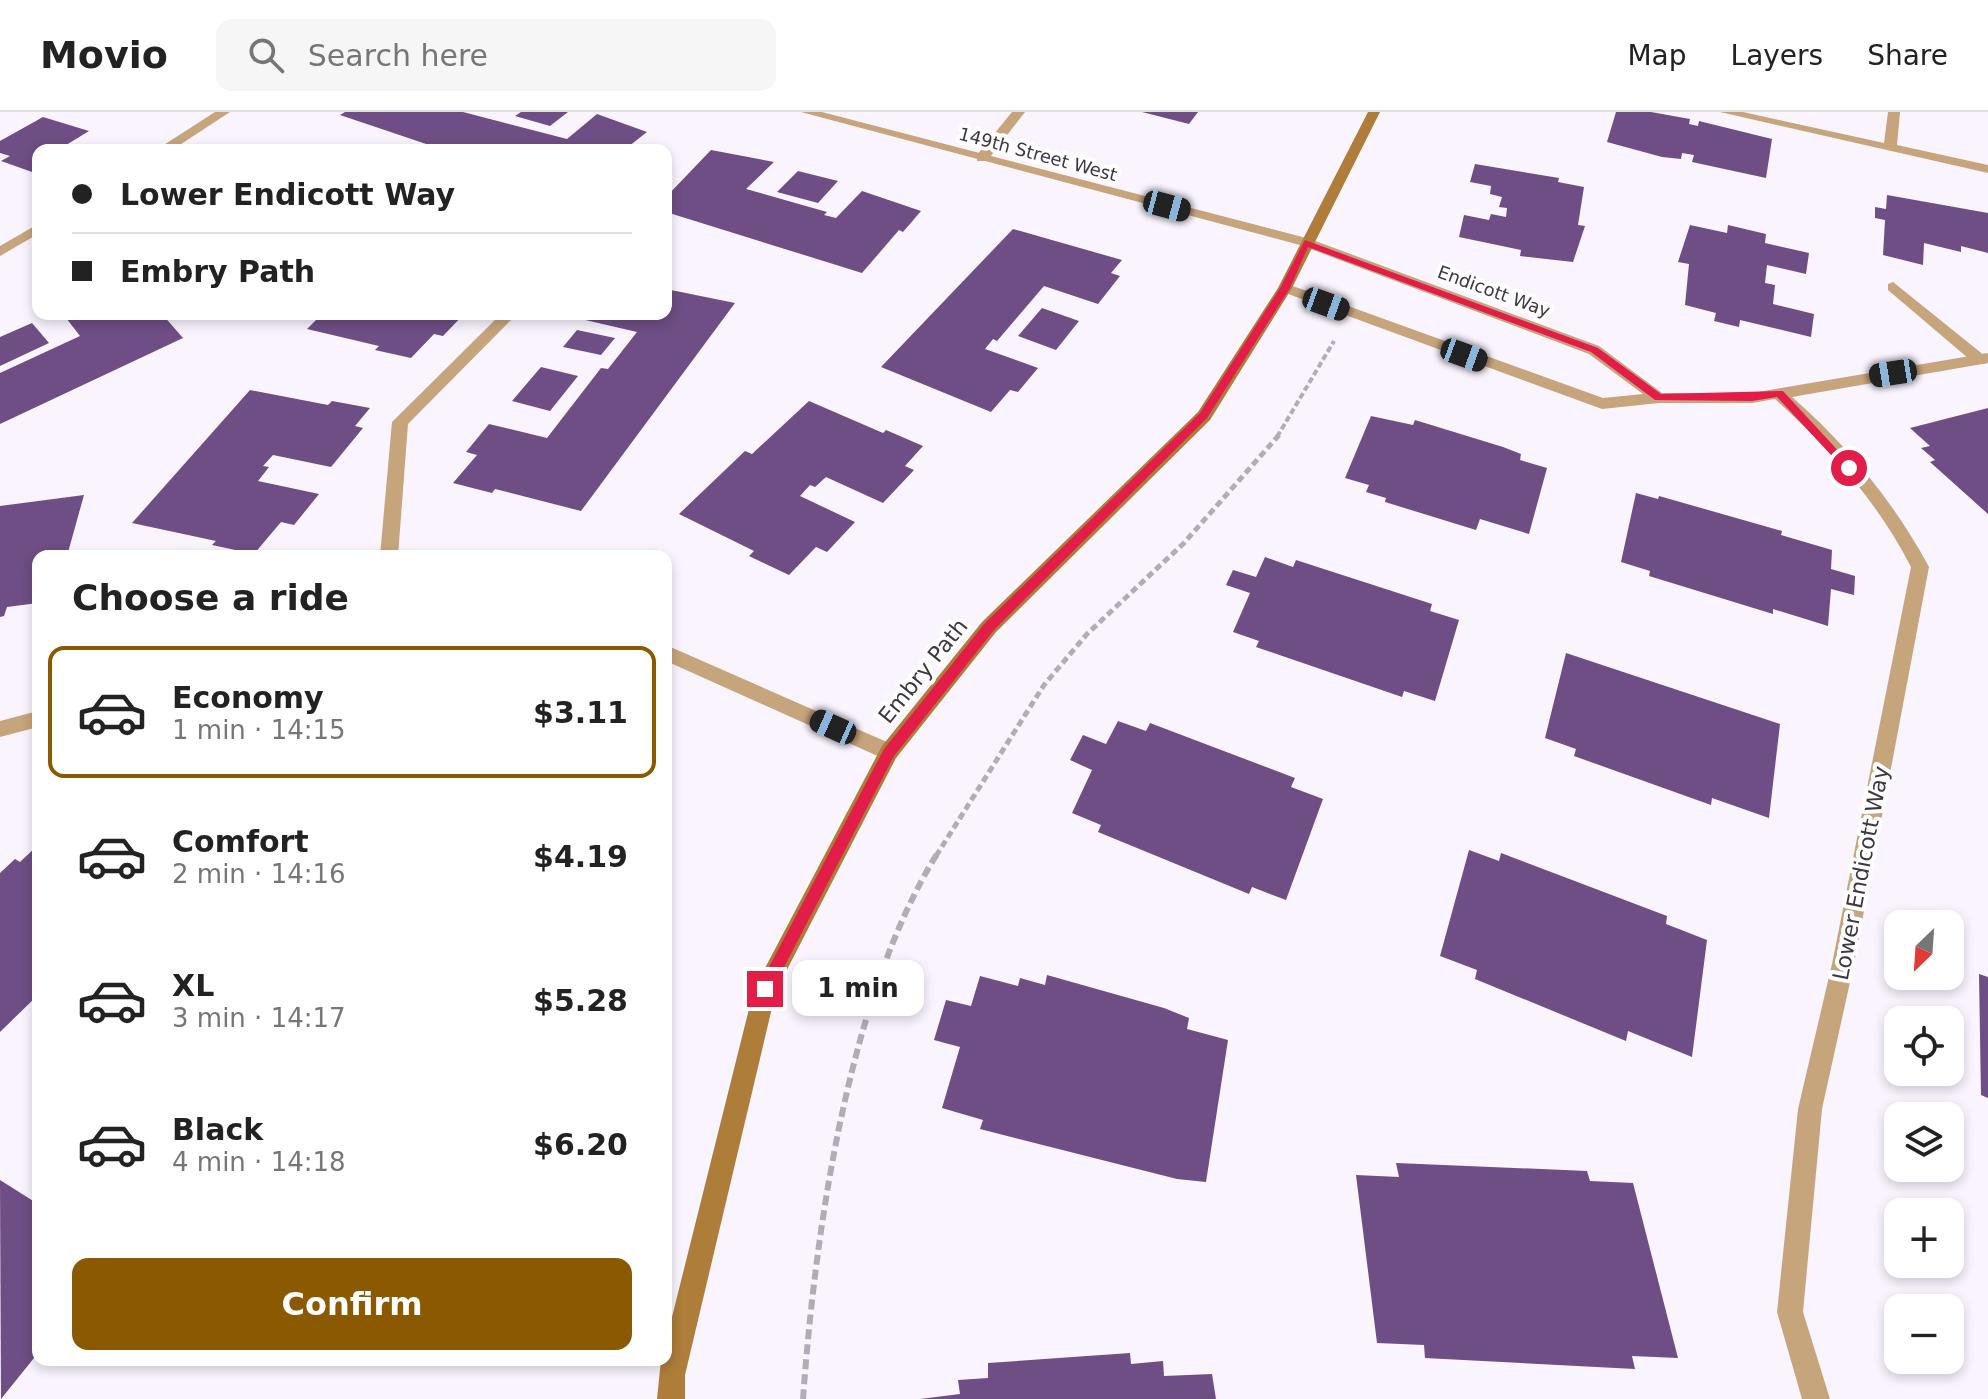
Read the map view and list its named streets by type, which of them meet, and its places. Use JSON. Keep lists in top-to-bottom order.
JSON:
{
  "streets": {
    "street": [
      "149th Street West",
      "Endicott Way",
      "Embry Path",
      "Lower Endicott Way"
    ]
  },
  "crossings": [
    ["149th Street West", "Endicott Way"],
    ["149th Street West", "Embry Path"],
    ["Endicott Way", "Embry Path"]
  ],
  "north": "bottom left",
  "page": {
    "header": "Movio",
    "search": "Search here",
    "nav": ["Map", "Layers", "Share"],
    "banner": ["Lower Endicott Way", "Embry Path"],
    "heading": "Choose a ride",
    "list": [
      {
        "name": "Economy",
        "note": "1 min · 14:15",
        "value": "$3.11"
      },
      {
        "name": "Comfort",
        "note": "2 min · 14:16",
        "value": "$4.19"
      },
      {
        "name": "XL",
        "note": "3 min · 14:17",
        "value": "$5.28"
      },
      {
        "name": "Black",
        "note": "4 min · 14:18",
        "value": "$6.20"
      }
    ],
    "map_buttons": ["+", "−"],
    "bubble": "1 min",
    "buttons": "Confirm"
  }
}
